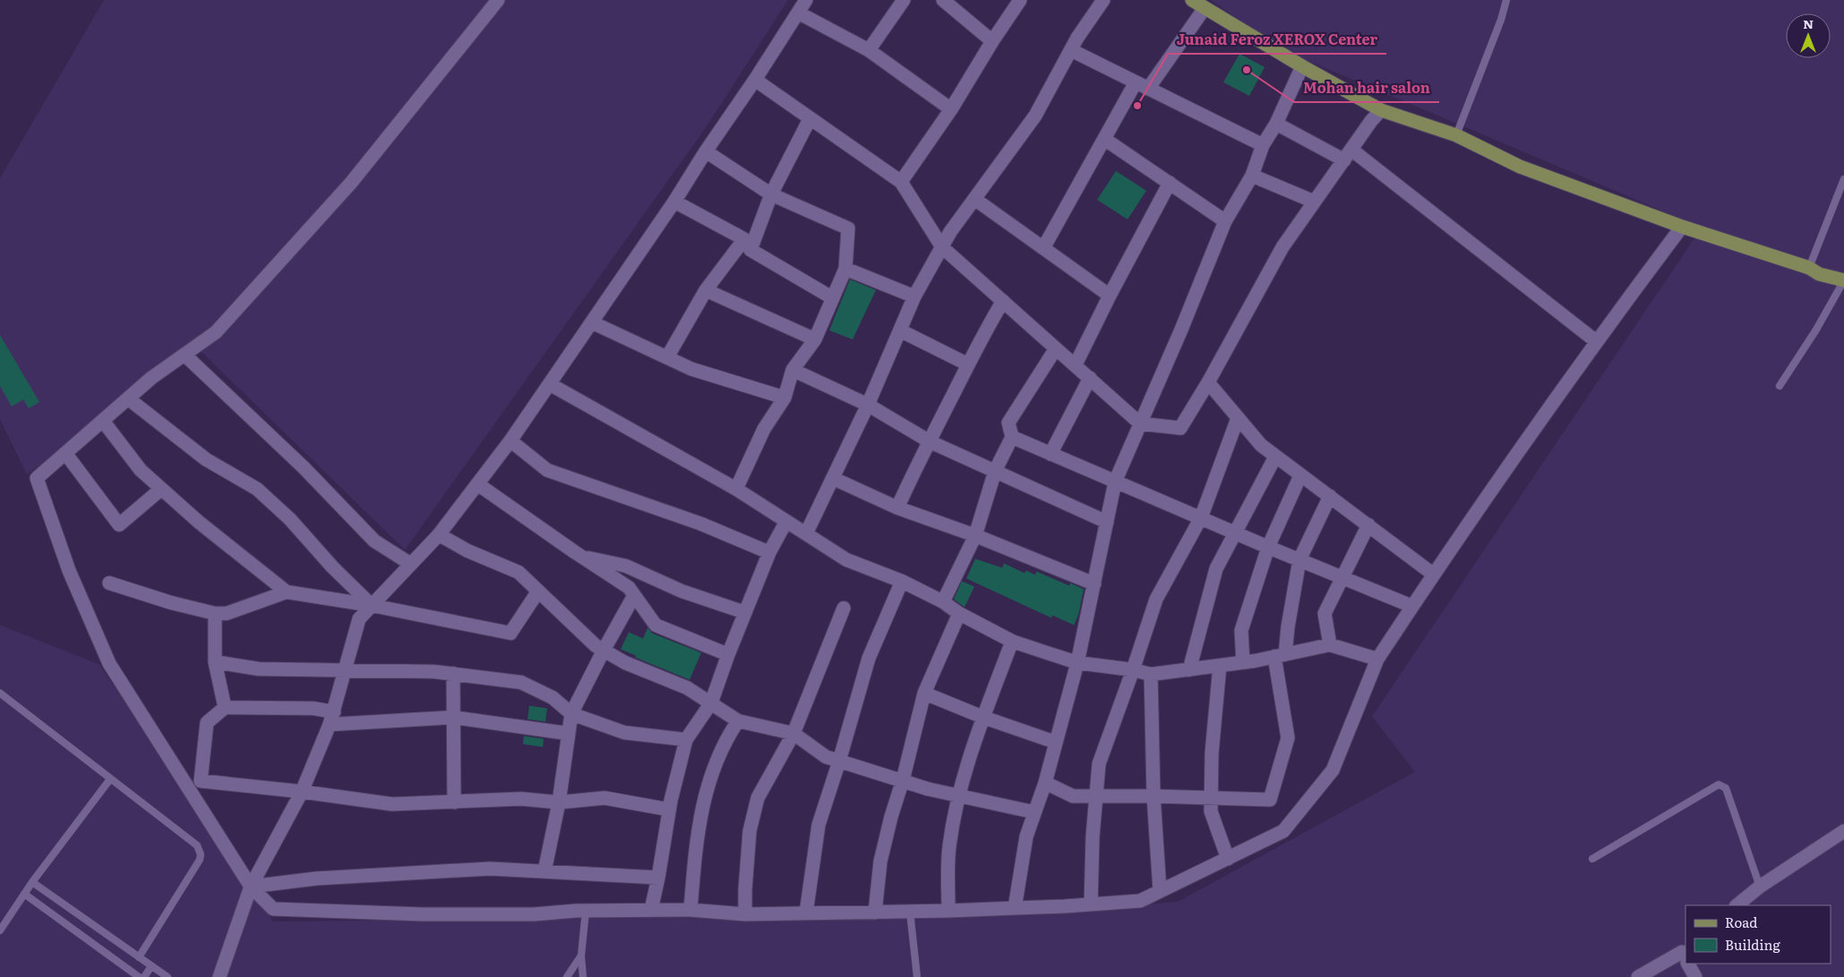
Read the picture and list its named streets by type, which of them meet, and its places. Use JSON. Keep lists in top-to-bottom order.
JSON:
{
  "places": ["Mohan hair salon", "Junaid Feroz XEROX Center"],
  "legend": ["Road", "Building"],
  "north": "top"
}
